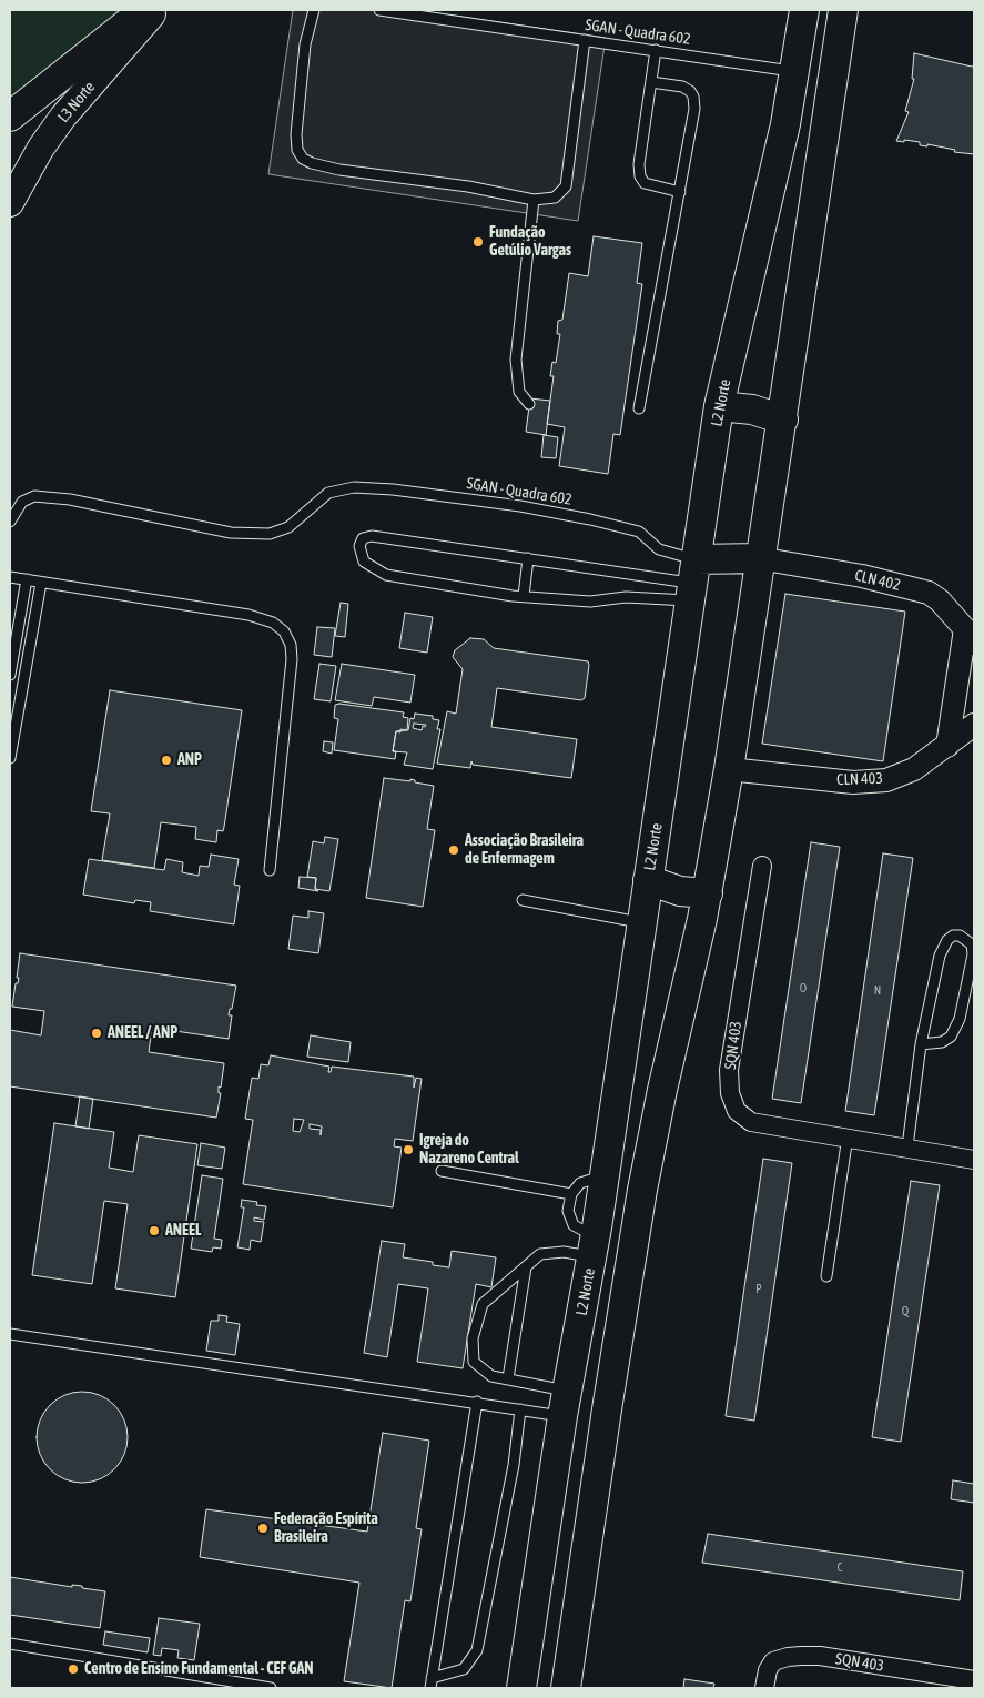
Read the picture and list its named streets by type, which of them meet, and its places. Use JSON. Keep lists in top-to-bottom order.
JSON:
{
  "streets": {
    "main road": ["L3 Norte", "L2 Norte"],
    "street": ["CLN 402", "CLN 403", "SQN 403"],
    "lane": ["SGAN - Quadra 602"]
  },
  "crossings": [
    ["SGAN - Quadra 602", "L2 Norte"]
  ],
  "places": [
    "Fundação Getúlio Vargas",
    "ANP",
    "Associação Brasileira de Enfermagem",
    "ANEEL / ANP",
    "Igreja do Nazareno Central",
    "ANEEL",
    "Federação Espírita Brasileira",
    "Centro de Ensino Fundamental - CEF GAN"
  ],
  "house_numbers": [
    "O",
    "N",
    "P",
    "Q",
    "C"
  ]
}
